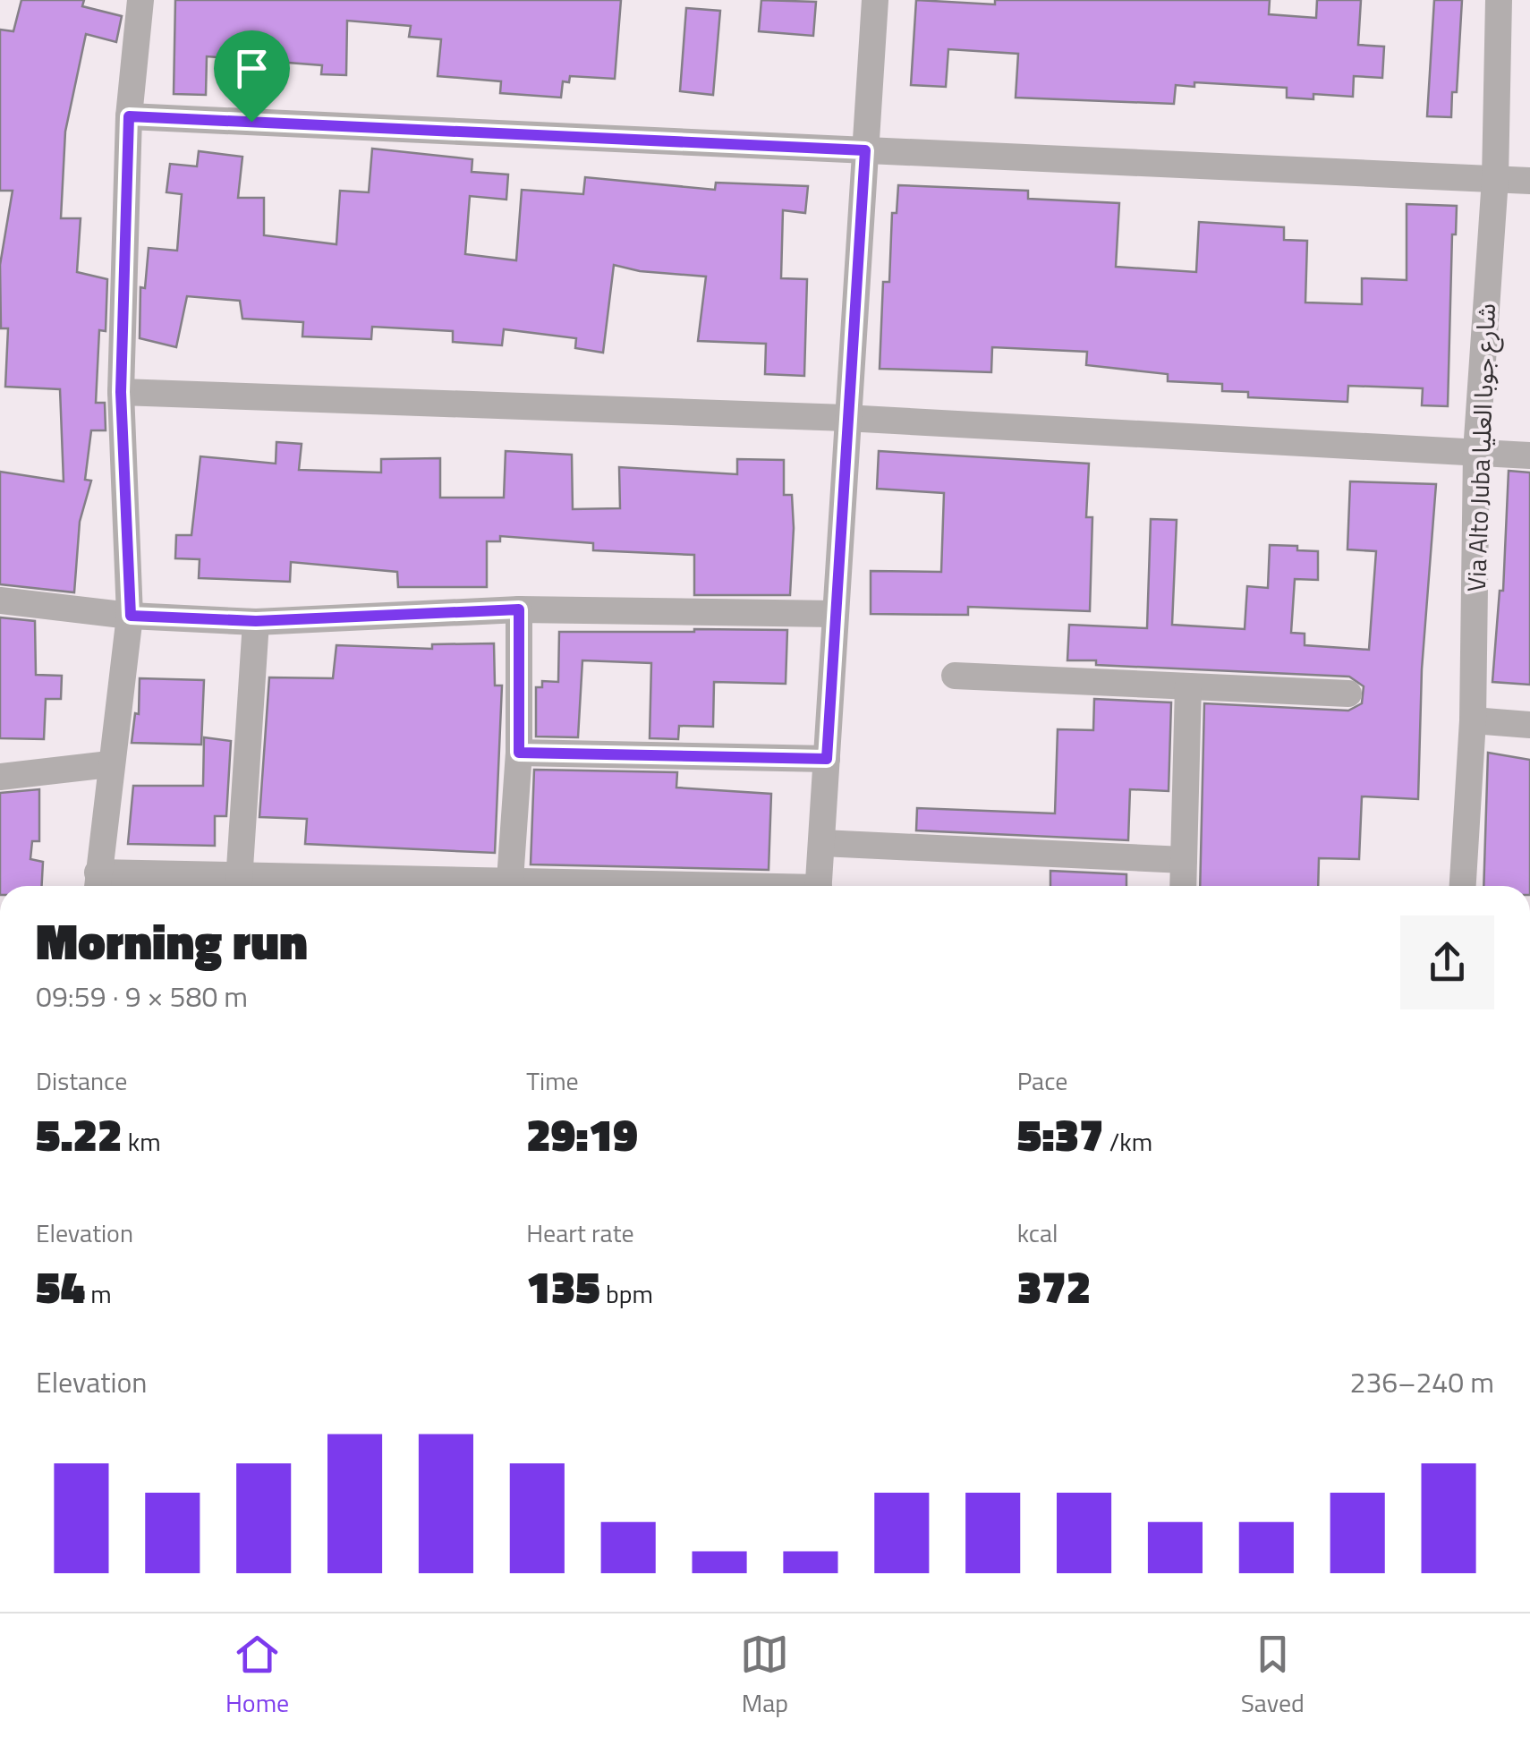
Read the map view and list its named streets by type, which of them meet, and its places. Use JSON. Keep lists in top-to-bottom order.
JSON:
{
  "streets": {
    "street": ["Via Alto Juba شارع جوبا العليا"]
  },
  "page": {
    "heading": ["Morning run", "09:59 · 9 × 580 m"],
    "stats": [
      ["Distance", "5.22 km"],
      ["Time", "29:19"],
      ["Pace", "5:37 /km"],
      ["Elevation", "54 m"],
      ["Heart rate", "135 bpm"],
      ["kcal", "372"]
    ],
    "chart": ["Elevation", "236–240 m"],
    "tabs": ["Home", "Map", "Saved"]
  }
}
